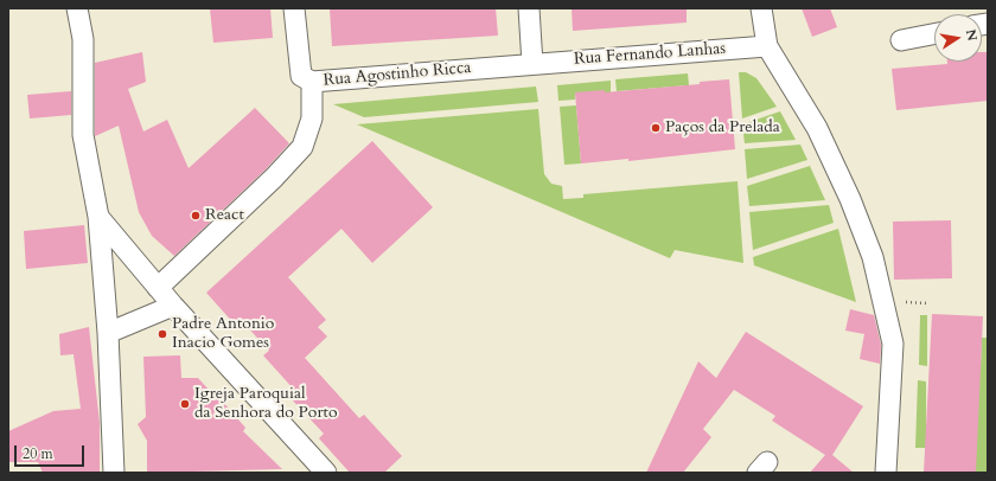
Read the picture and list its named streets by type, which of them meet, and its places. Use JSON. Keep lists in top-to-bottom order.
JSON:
{
  "streets": {
    "street": ["Rua Fernando Lanhas", "Rua Agostinho Ricca"]
  },
  "crossings": [
    ["Rua Fernando Lanhas", "Rua Agostinho Ricca"]
  ],
  "places": [
    "Paços da Prelada",
    "React",
    "Padre Antonio Inacio Gomes",
    "Igreja Paroquial da Senhora do Porto"
  ],
  "scale_bar": "20 m",
  "north": "right"
}
